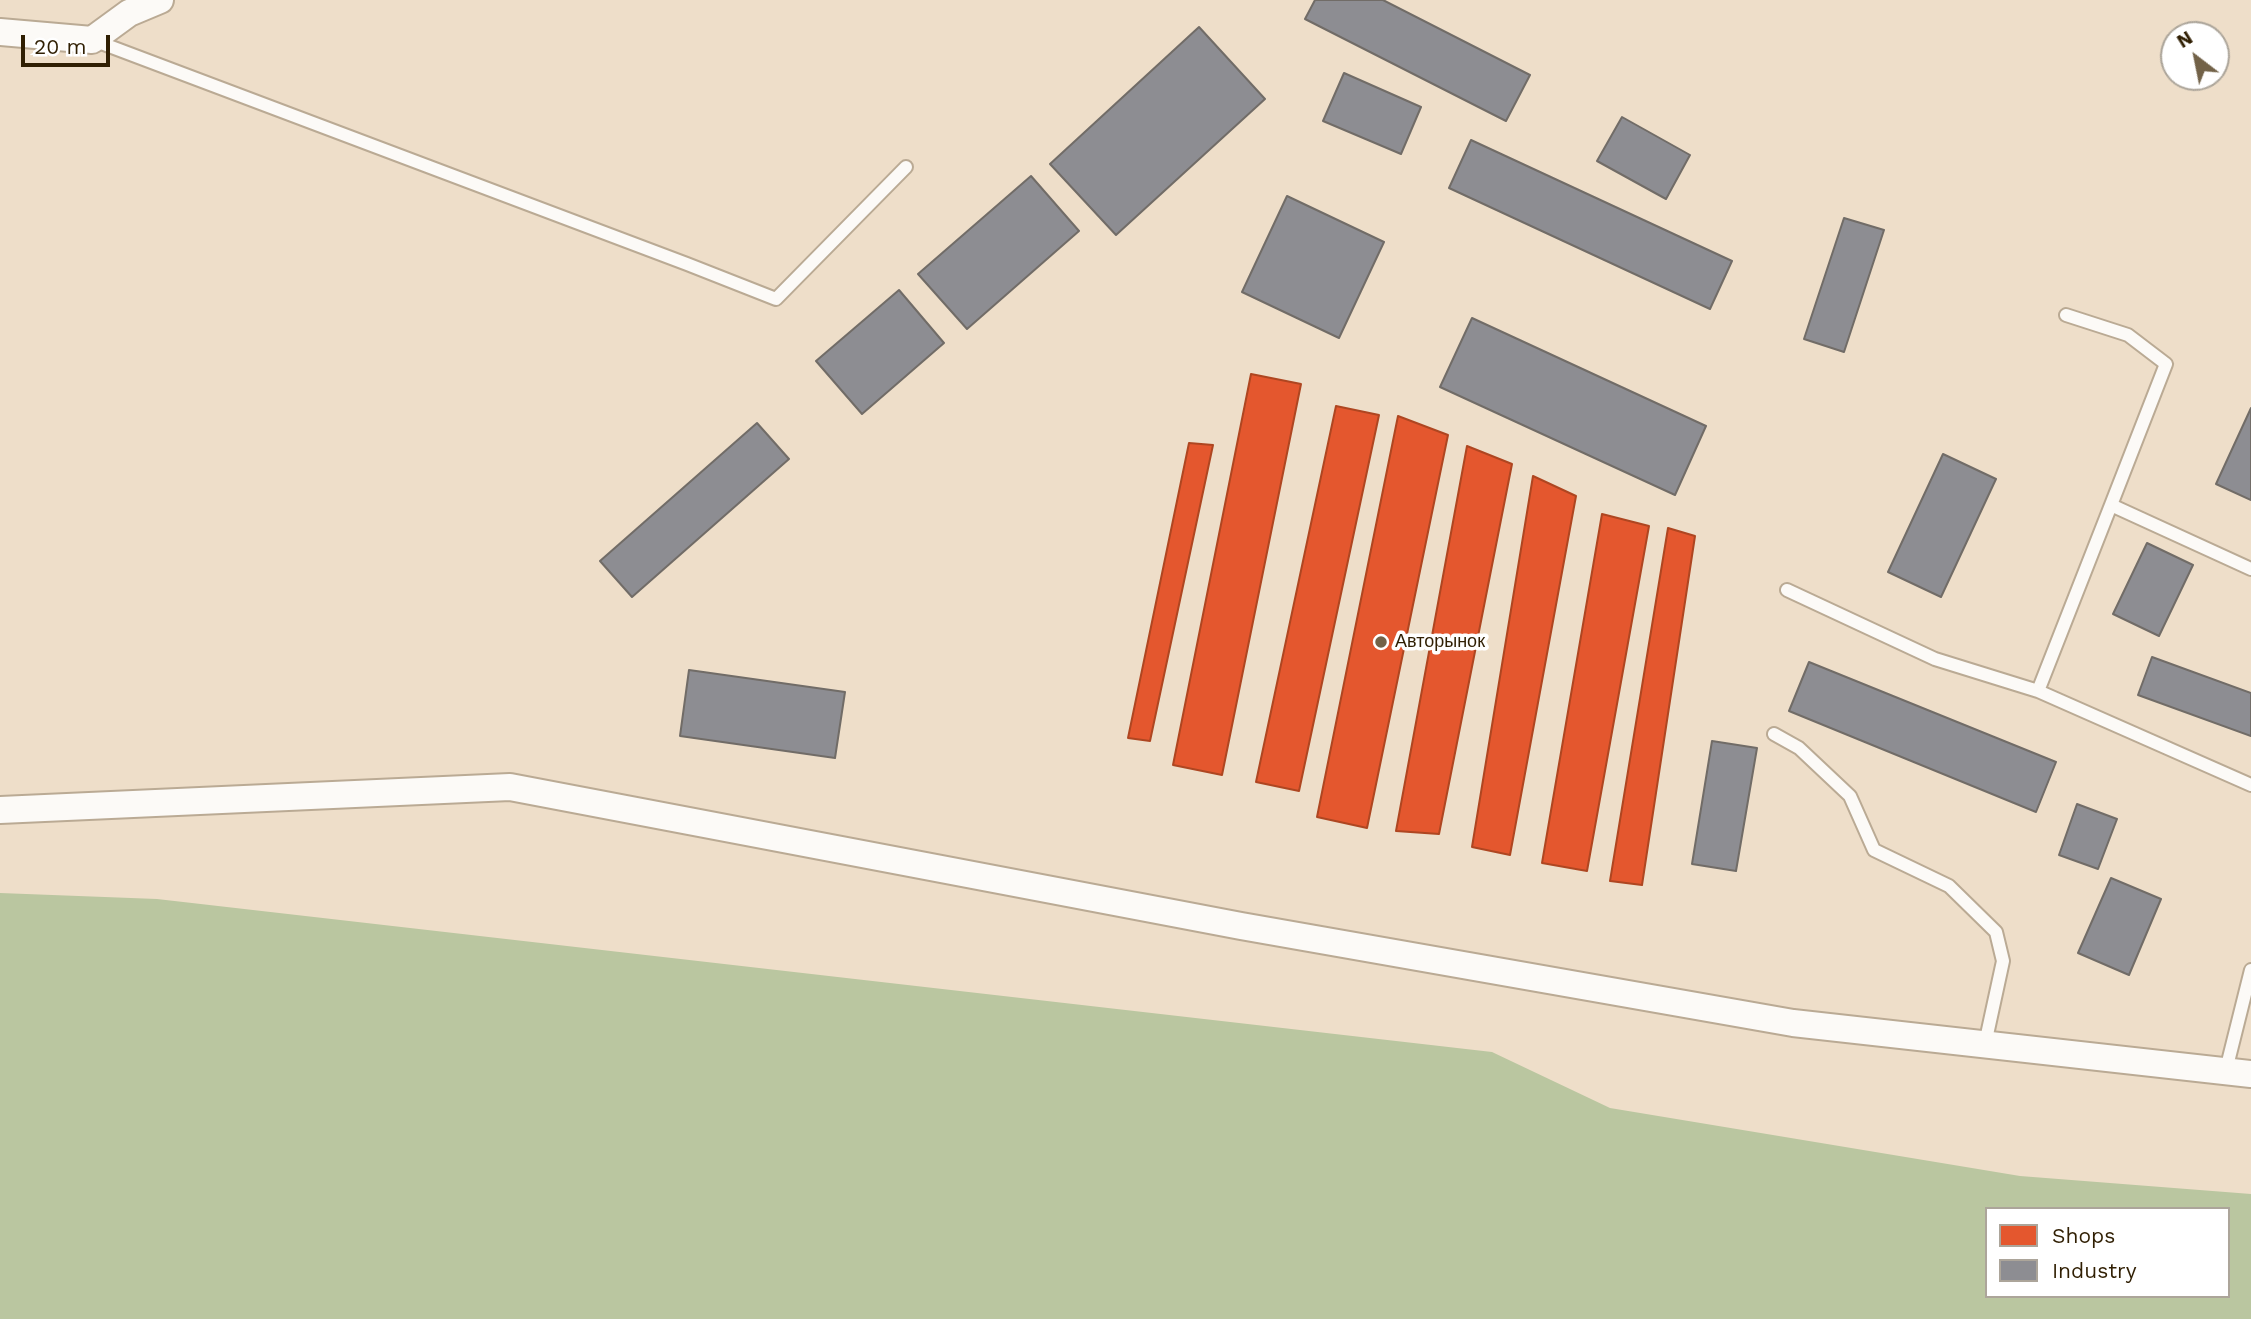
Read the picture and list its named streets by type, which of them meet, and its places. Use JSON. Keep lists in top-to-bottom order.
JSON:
{
  "places": ["Авторынок"],
  "legend": ["Shops", "Industry"],
  "scale_bar": "20 m",
  "north": "top left"
}
